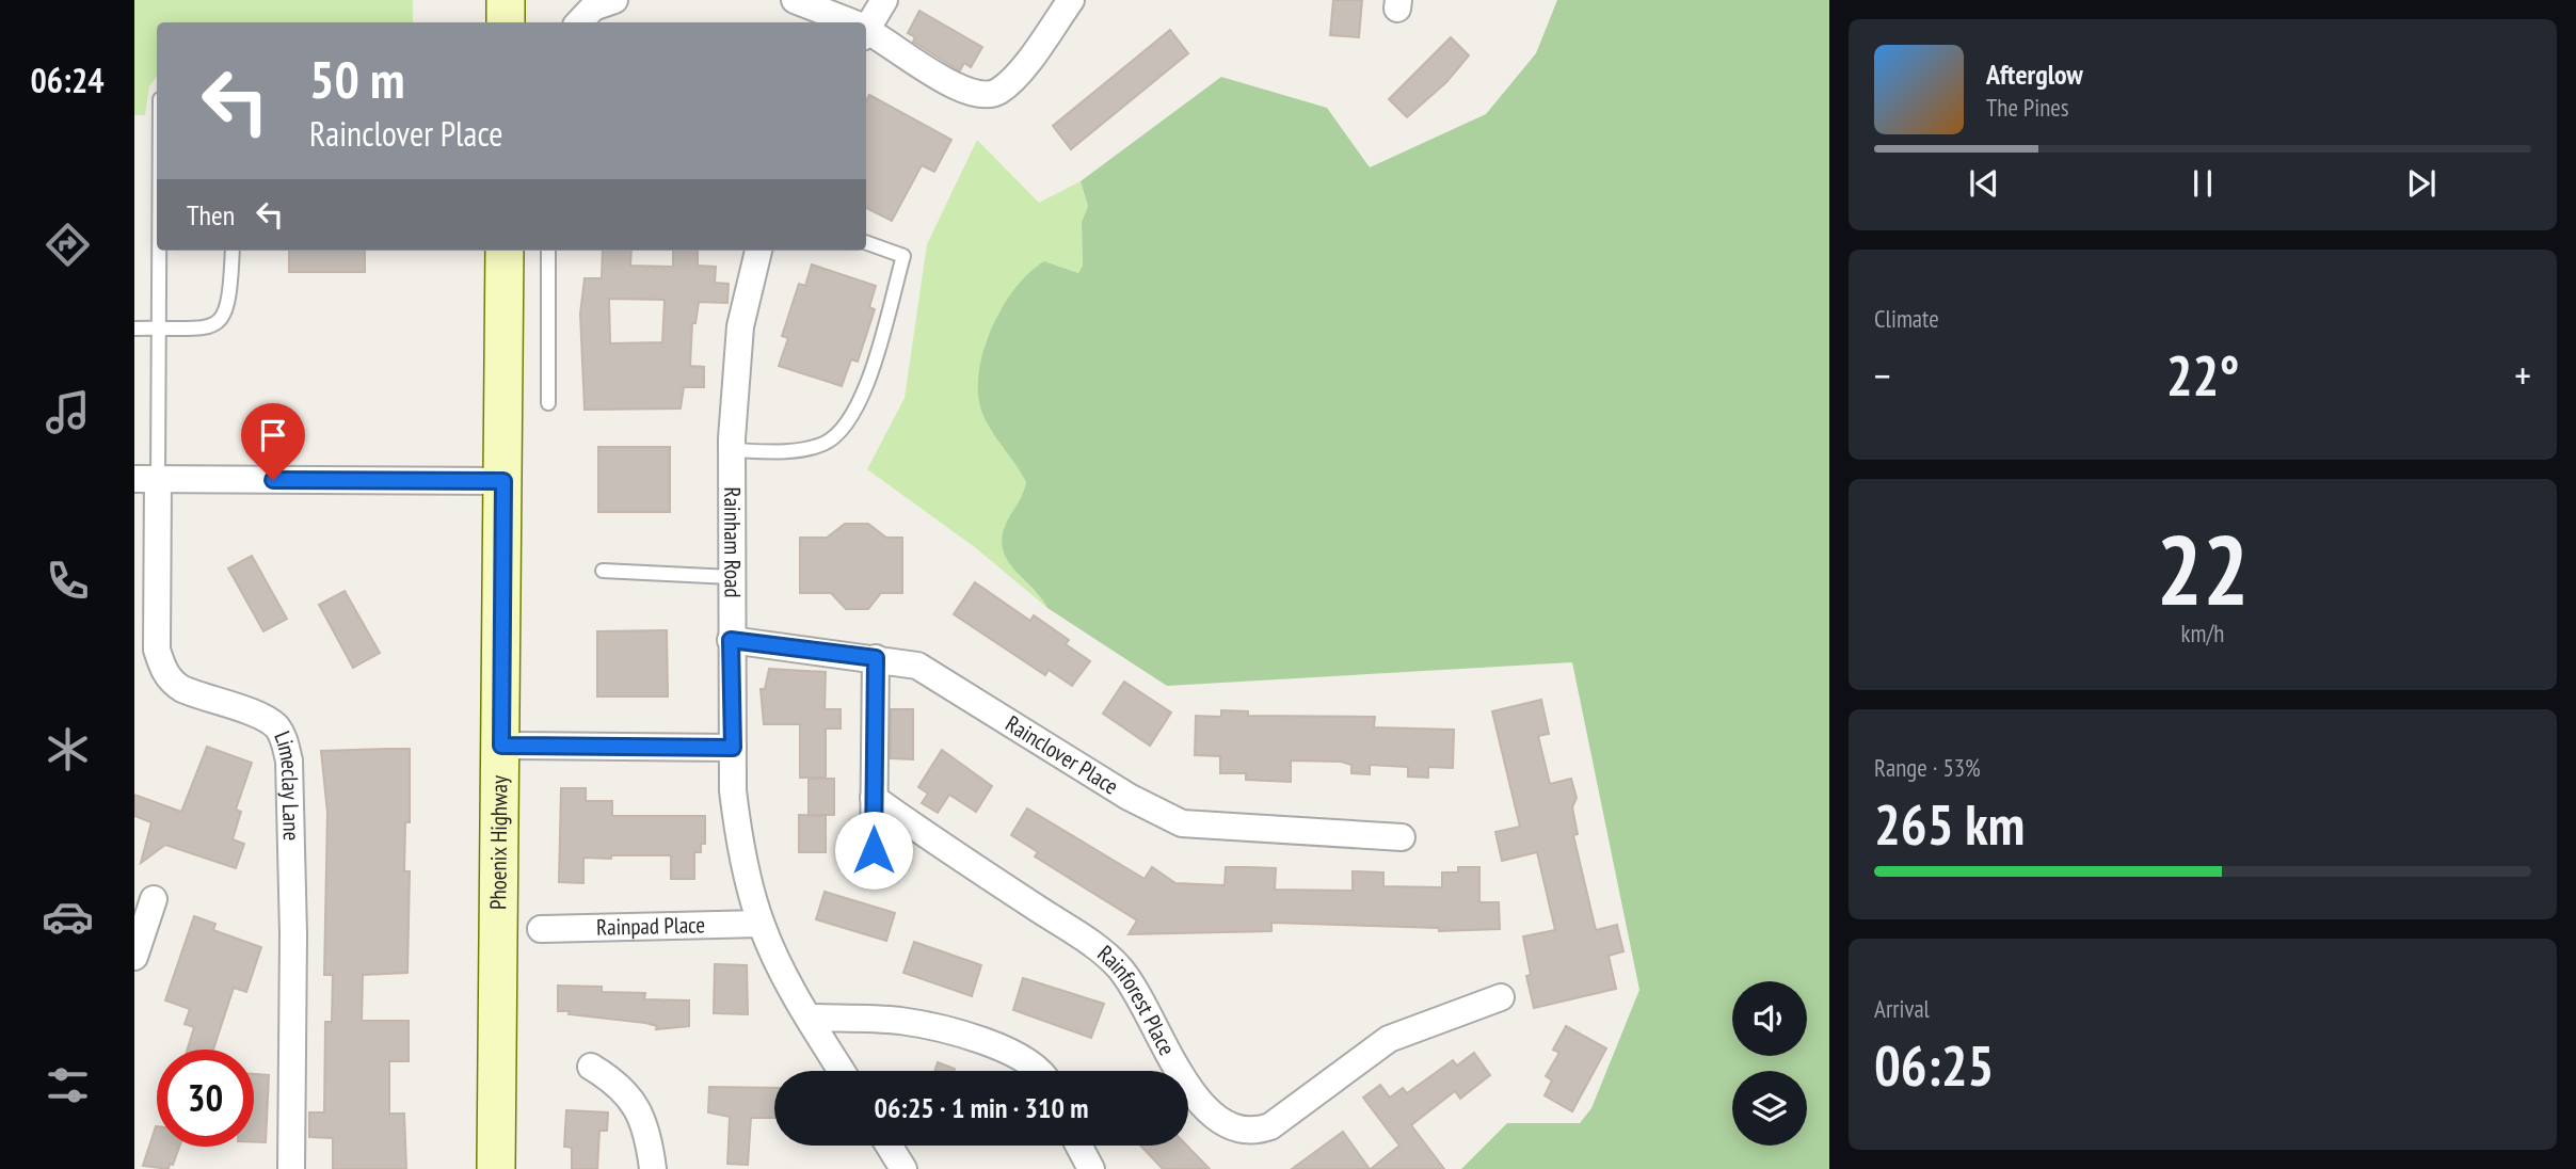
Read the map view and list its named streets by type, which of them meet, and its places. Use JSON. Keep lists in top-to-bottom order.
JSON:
{
  "streets": {
    "main road": ["Phoenix Highway"],
    "street": [
      "Rainham Road",
      "Rainclover Place",
      "Limeclay Lane",
      "Rainpad Place",
      "Rainforest Place"
    ]
  },
  "crossings": [
    ["Rainham Road", "Rainclover Place"],
    ["Rainham Road", "Rainpad Place"]
  ],
  "page": {
    "tabs": "06:24",
    "turn": ["50 m", "Rainclover Place"],
    "song": ["Afterglow", "The Pines"],
    "then": "Then",
    "tile": [
      "Climate",
      ["22", "km/h"],
      ["Range · 53%", "265 km"],
      ["Arrival", "06:25"]
    ],
    "heat": ["−", "22°", "+"],
    "limit": "30",
    "trip": "06:25 · 1 min · 310 m"
  }
}
